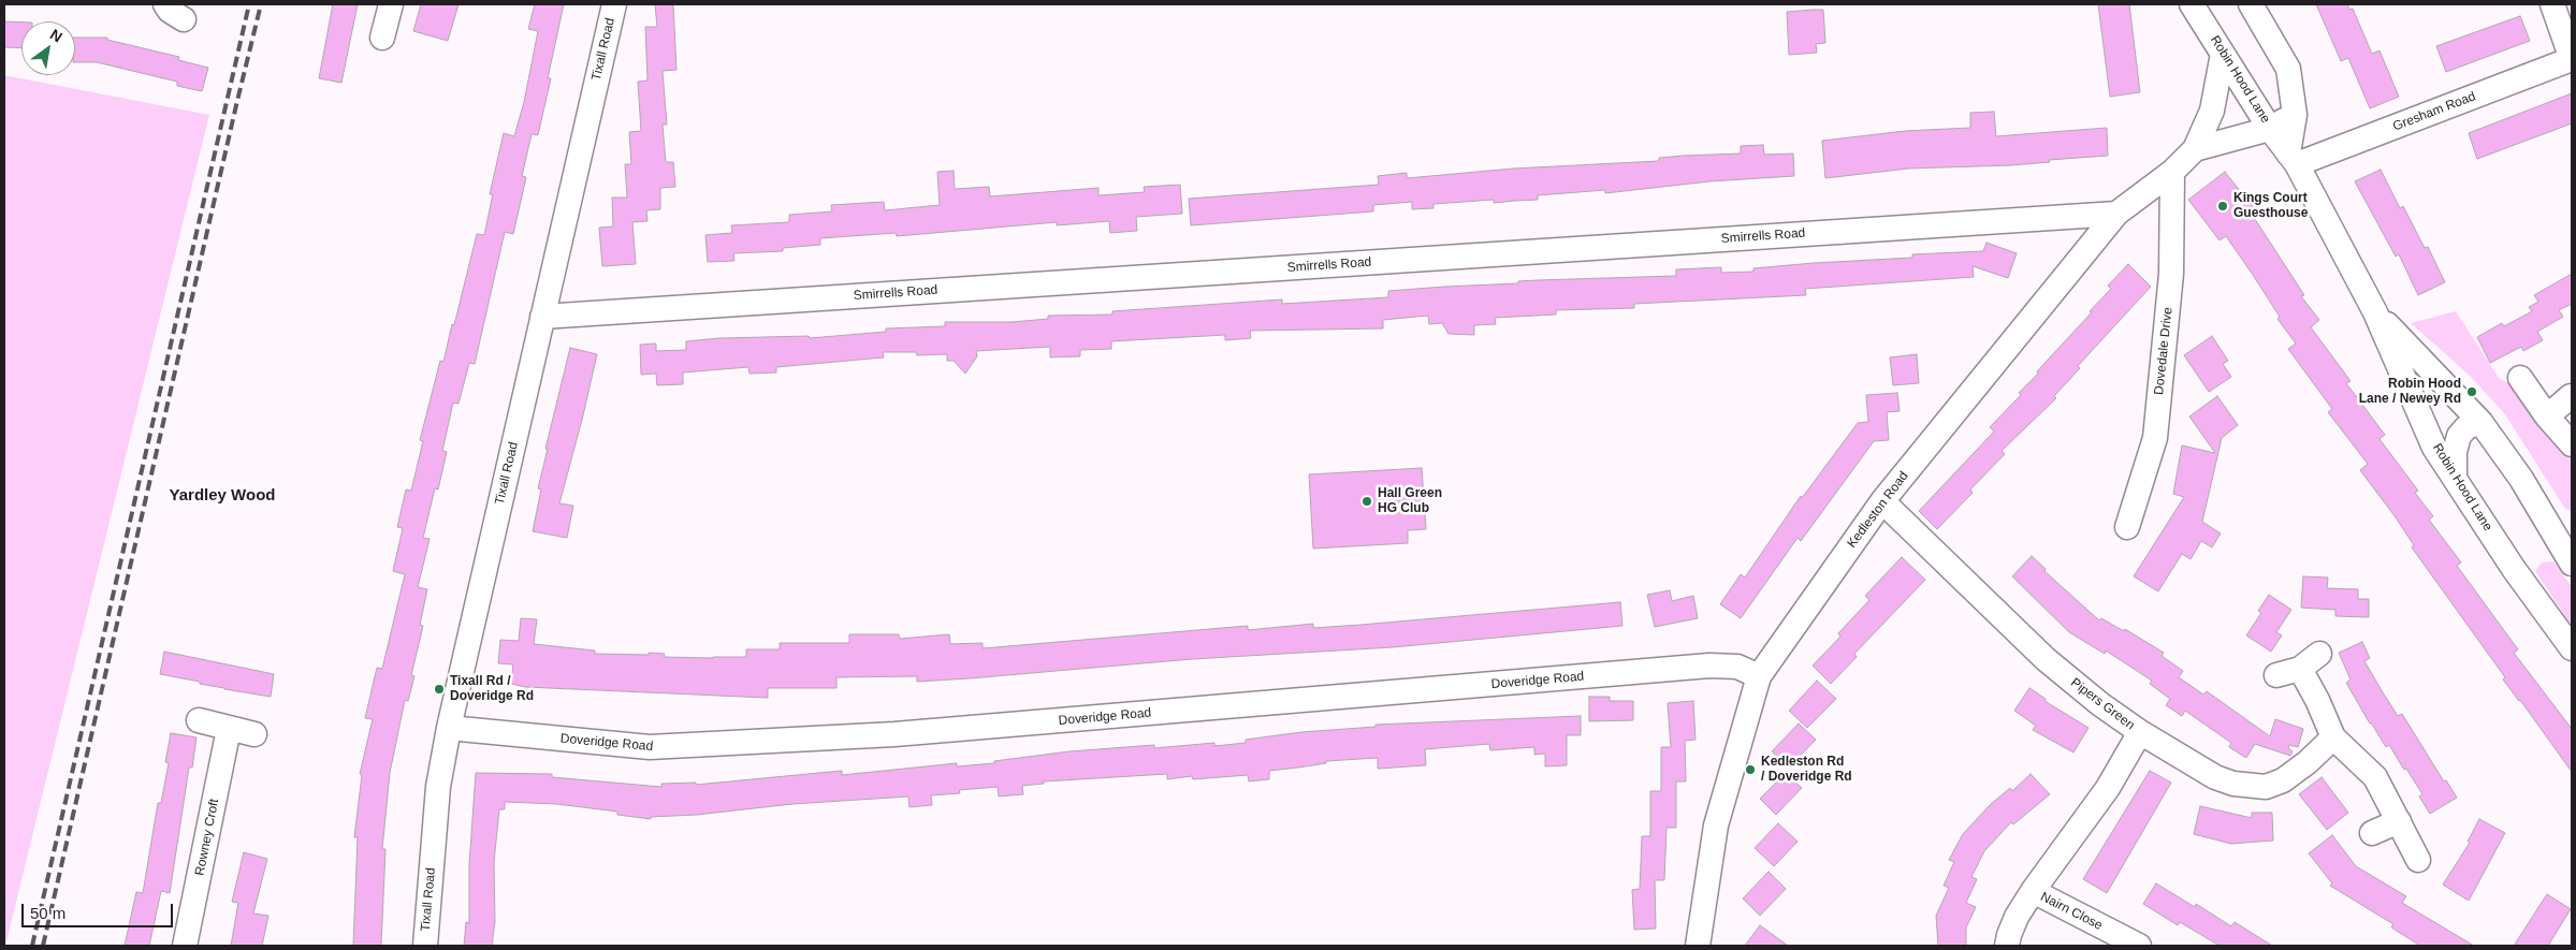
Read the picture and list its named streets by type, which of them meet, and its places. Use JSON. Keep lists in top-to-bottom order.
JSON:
{
  "streets": {
    "street": [
      "Tixall Road",
      "Robin Hood Lane",
      "Gresham Road",
      "Smirrells Road",
      "Dovedale Drive",
      "Kedleston Road",
      "Doveridge Road",
      "Pipers Green",
      "Rowney Croft",
      "Nairn Close"
    ]
  },
  "crossings": [
    ["Tixall Road", "Smirrells Road"],
    ["Tixall Road", "Doveridge Road"],
    ["Robin Hood Lane", "Gresham Road"],
    ["Robin Hood Lane", "Kedleston Road"],
    ["Smirrells Road", "Kedleston Road"],
    ["Dovedale Drive", "Kedleston Road"],
    ["Kedleston Road", "Doveridge Road"],
    ["Kedleston Road", "Pipers Green"],
    ["Pipers Green", "Nairn Close"]
  ],
  "districts": ["Yardley Wood"],
  "places": [
    "Kings Court Guesthouse",
    "Robin Hood Lane / Newey Rd",
    "Hall Green HG Club",
    "Tixall Rd / Doveridge Rd",
    "Kedleston Rd / Doveridge Rd"
  ],
  "scale_bar": "50 m",
  "north": "top right"
}
